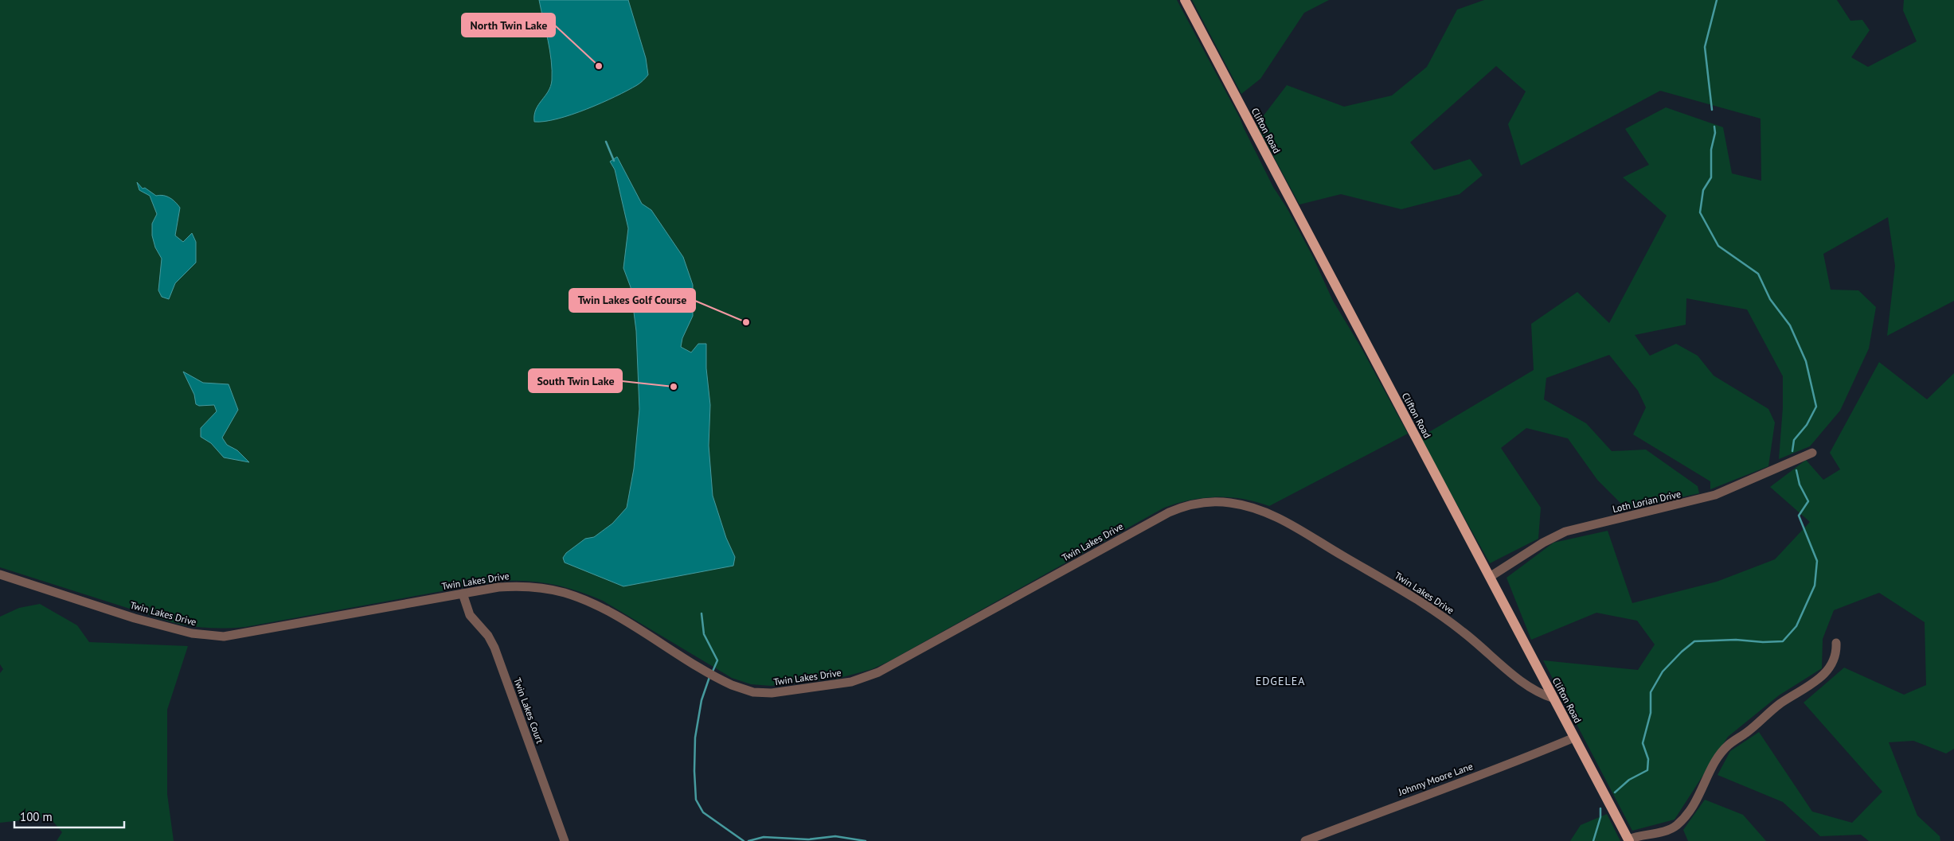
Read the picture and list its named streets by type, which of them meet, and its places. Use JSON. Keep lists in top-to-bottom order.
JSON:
{
  "streets": {
    "main road": ["Clifton Road"],
    "street": [
      "Loth Lorian Drive",
      "Twin Lakes Drive",
      "Twin Lakes Court",
      "Johnny Moore Lane"
    ]
  },
  "crossings": [
    ["Clifton Road", "Loth Lorian Drive"],
    ["Clifton Road", "Twin Lakes Drive"],
    ["Clifton Road", "Johnny Moore Lane"],
    ["Twin Lakes Drive", "Twin Lakes Court"]
  ],
  "districts": ["EDGELEA"],
  "places": ["North Twin Lake", "Twin Lakes Golf Course", "South Twin Lake"],
  "scale_bar": "100 m"
}
